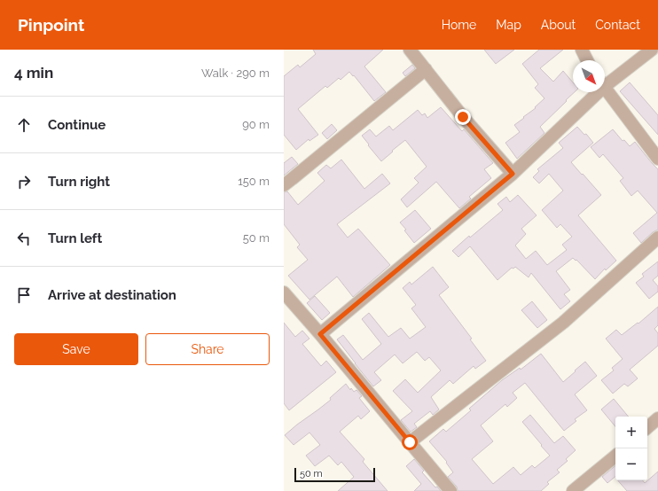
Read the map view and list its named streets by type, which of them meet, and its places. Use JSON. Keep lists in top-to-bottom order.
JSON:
{
  "scale_bar": "50 m",
  "north": "bottom right",
  "page": {
    "header": "Pinpoint",
    "nav": [
      "Home",
      "Map",
      "About",
      "Contact"
    ],
    "heading": ["4 min", "Walk · 290 m"],
    "list": [
      ["Continue", "90 m"],
      ["Turn right", "150 m"],
      ["Turn left", "50 m"],
      "Arrive at destination"
    ],
    "buttons": ["Save", "Share"],
    "map_buttons": ["+", "−"],
    "scale": "50 m"
  }
}
